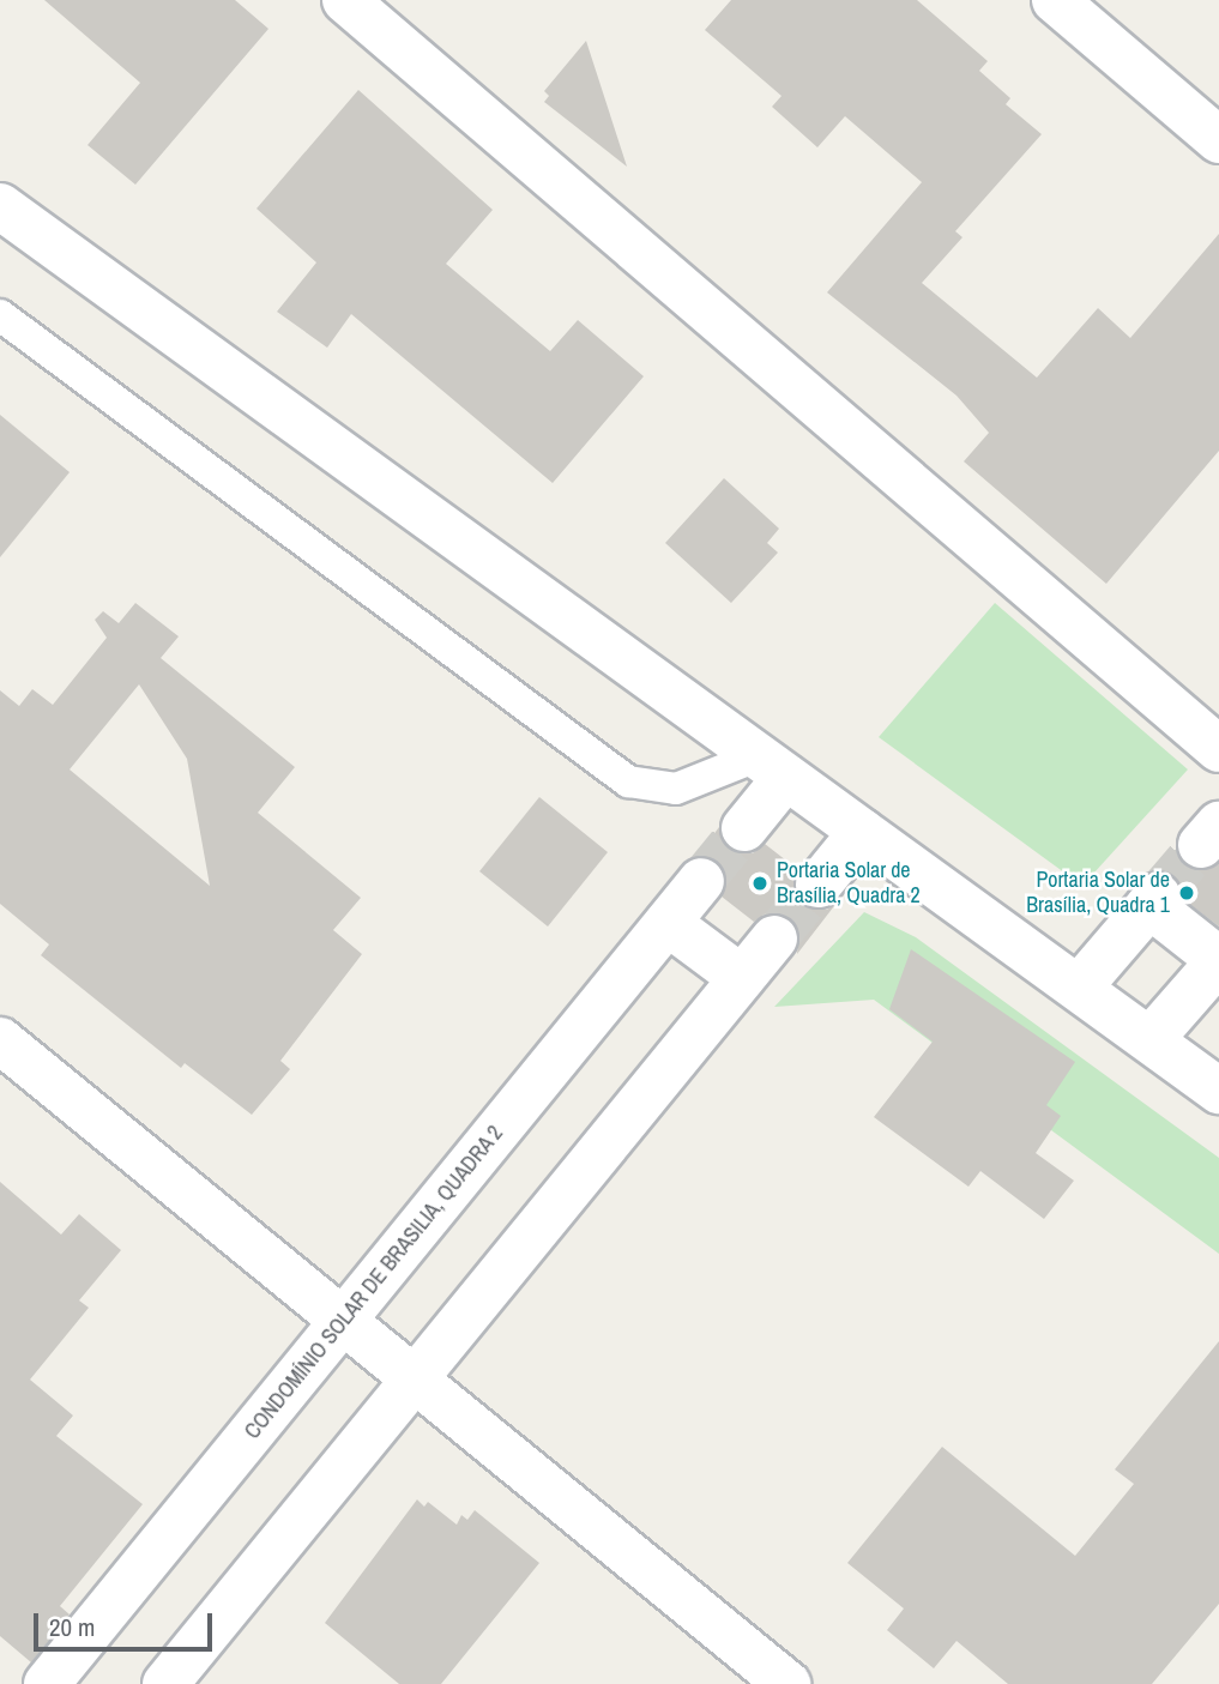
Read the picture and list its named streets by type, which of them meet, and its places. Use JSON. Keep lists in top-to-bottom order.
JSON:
{
  "streets": {
    "street": ["CONDOMÍNIO SOLAR DE BRASILIA, QUADRA 2"]
  },
  "places": ["Portaria Solar de Brasília, Quadra 2", "Portaria Solar de Brasília, Quadra 1"],
  "scale_bar": "20 m"
}
